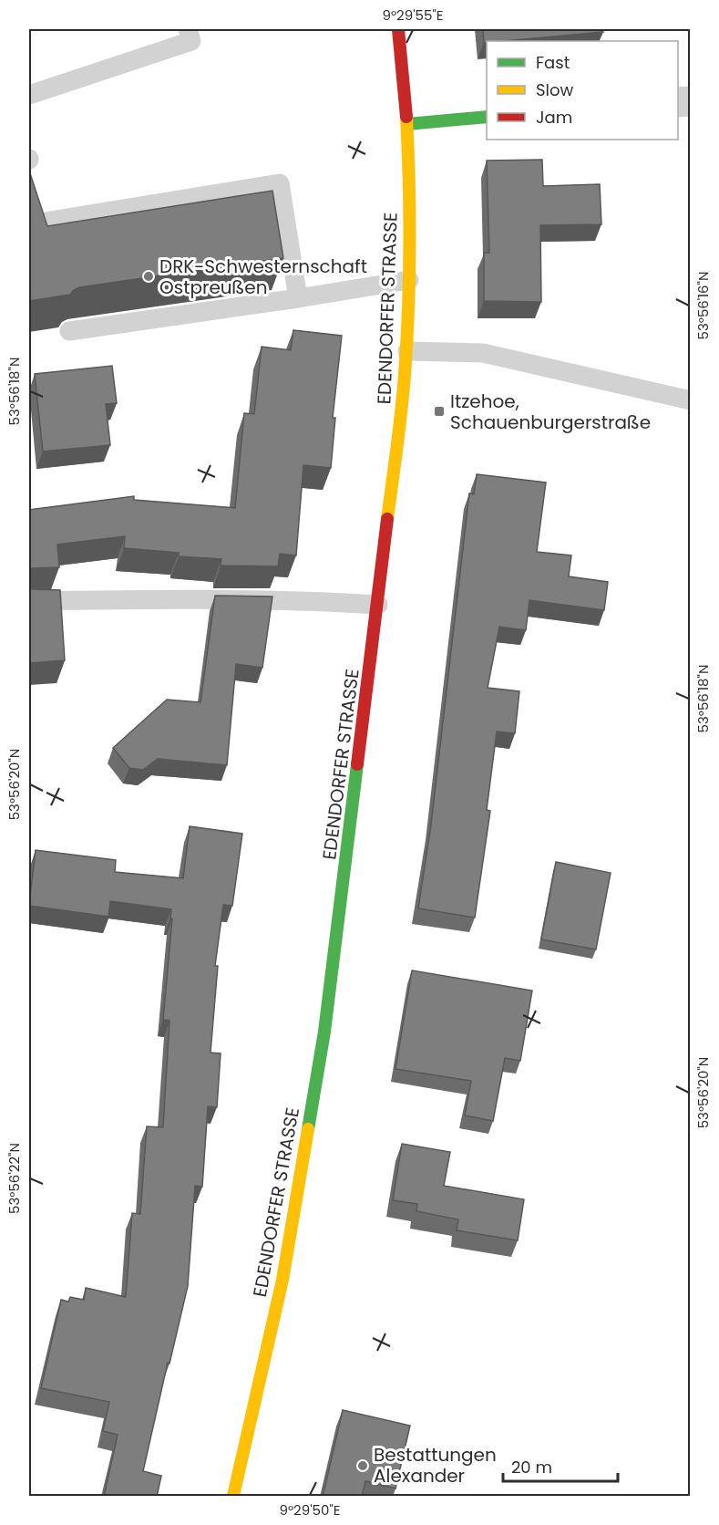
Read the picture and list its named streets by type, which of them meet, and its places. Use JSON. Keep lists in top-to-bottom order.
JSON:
{
  "streets": {
    "street": ["EDENDORFER STRASSE"]
  },
  "places": {
    "other": ["DRK-Schwesternschaft Ostpreußen", "Bestattungen Alexander"],
    "transit": ["Itzehoe, Schauenburgerstraße"]
  },
  "legend": ["Fast", "Slow", "Jam"],
  "scale_bar": "20 m",
  "coordinates": [
    "9°29'55\"E",
    "53°56'16\"N",
    "53°56'18\"N",
    "53°56'20\"N",
    "53°56'22\"N",
    "9°29'50\"E"
  ]
}
